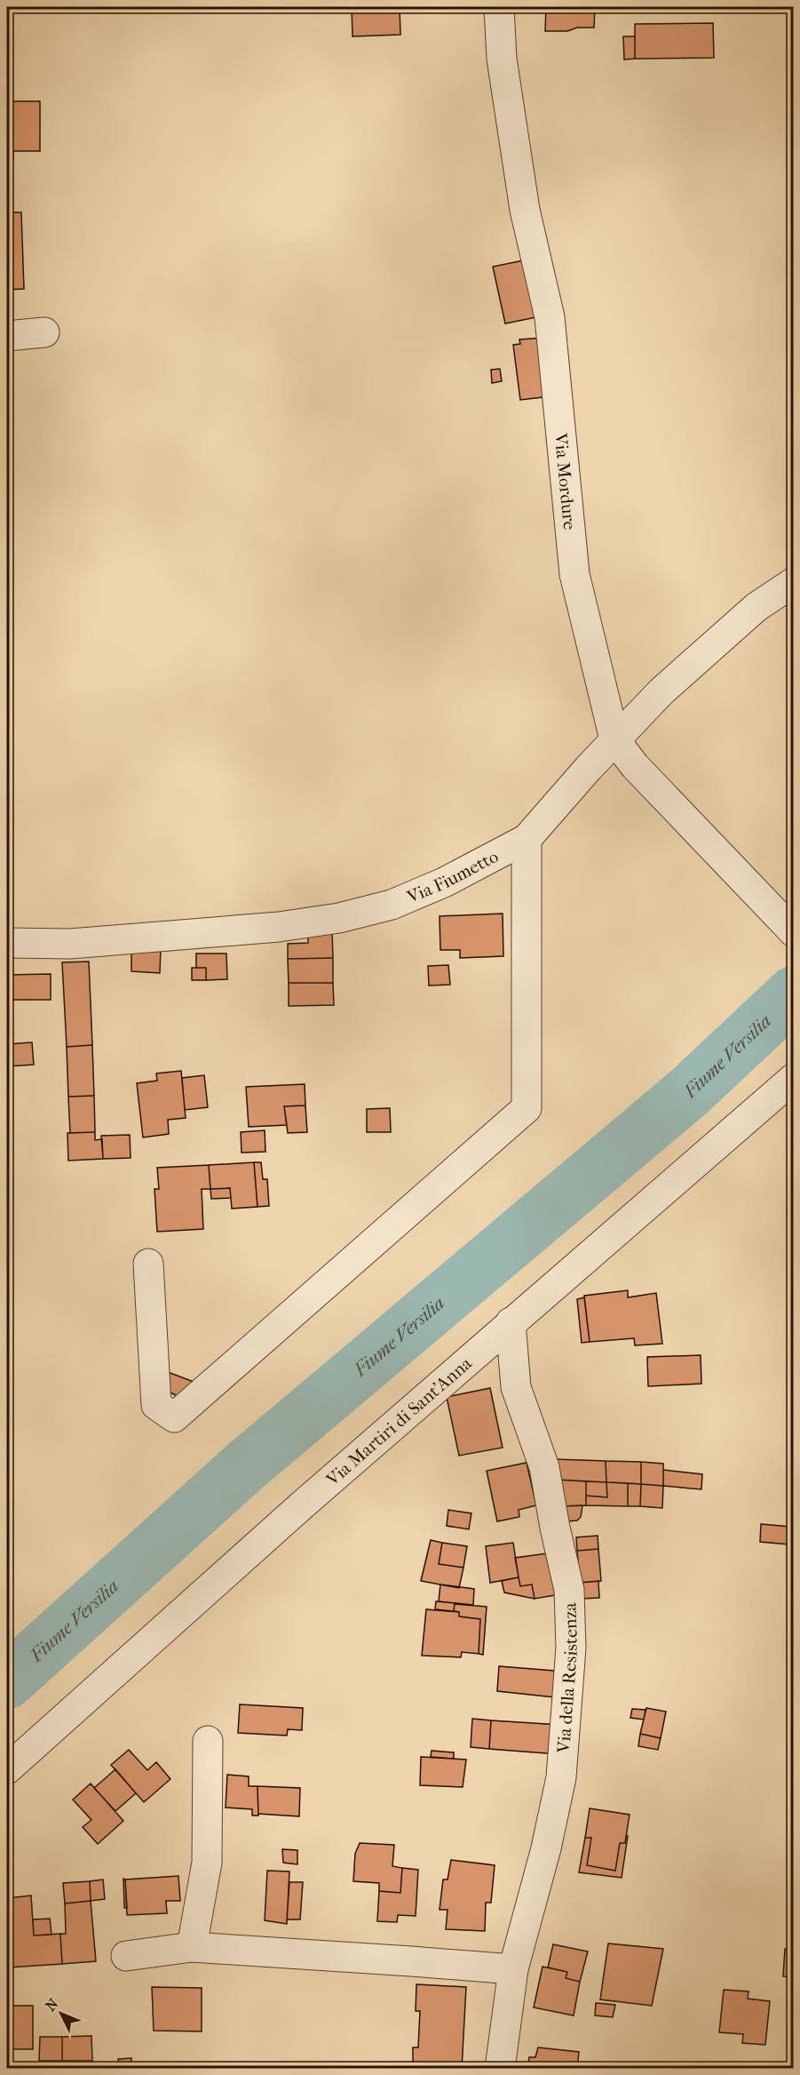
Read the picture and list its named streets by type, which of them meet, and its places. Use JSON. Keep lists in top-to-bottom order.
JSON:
{
  "streets": {
    "street": [
      "Via Mordure",
      "Via Fiumetto",
      "Via Martiri di Sant'Anna",
      "Via della Resistenza"
    ]
  },
  "crossings": [
    ["Via Mordure", "Via Fiumetto"],
    ["Via Martiri di Sant'Anna", "Via della Resistenza"]
  ],
  "water": ["Fiume Versilia"],
  "north": "top left"
}
